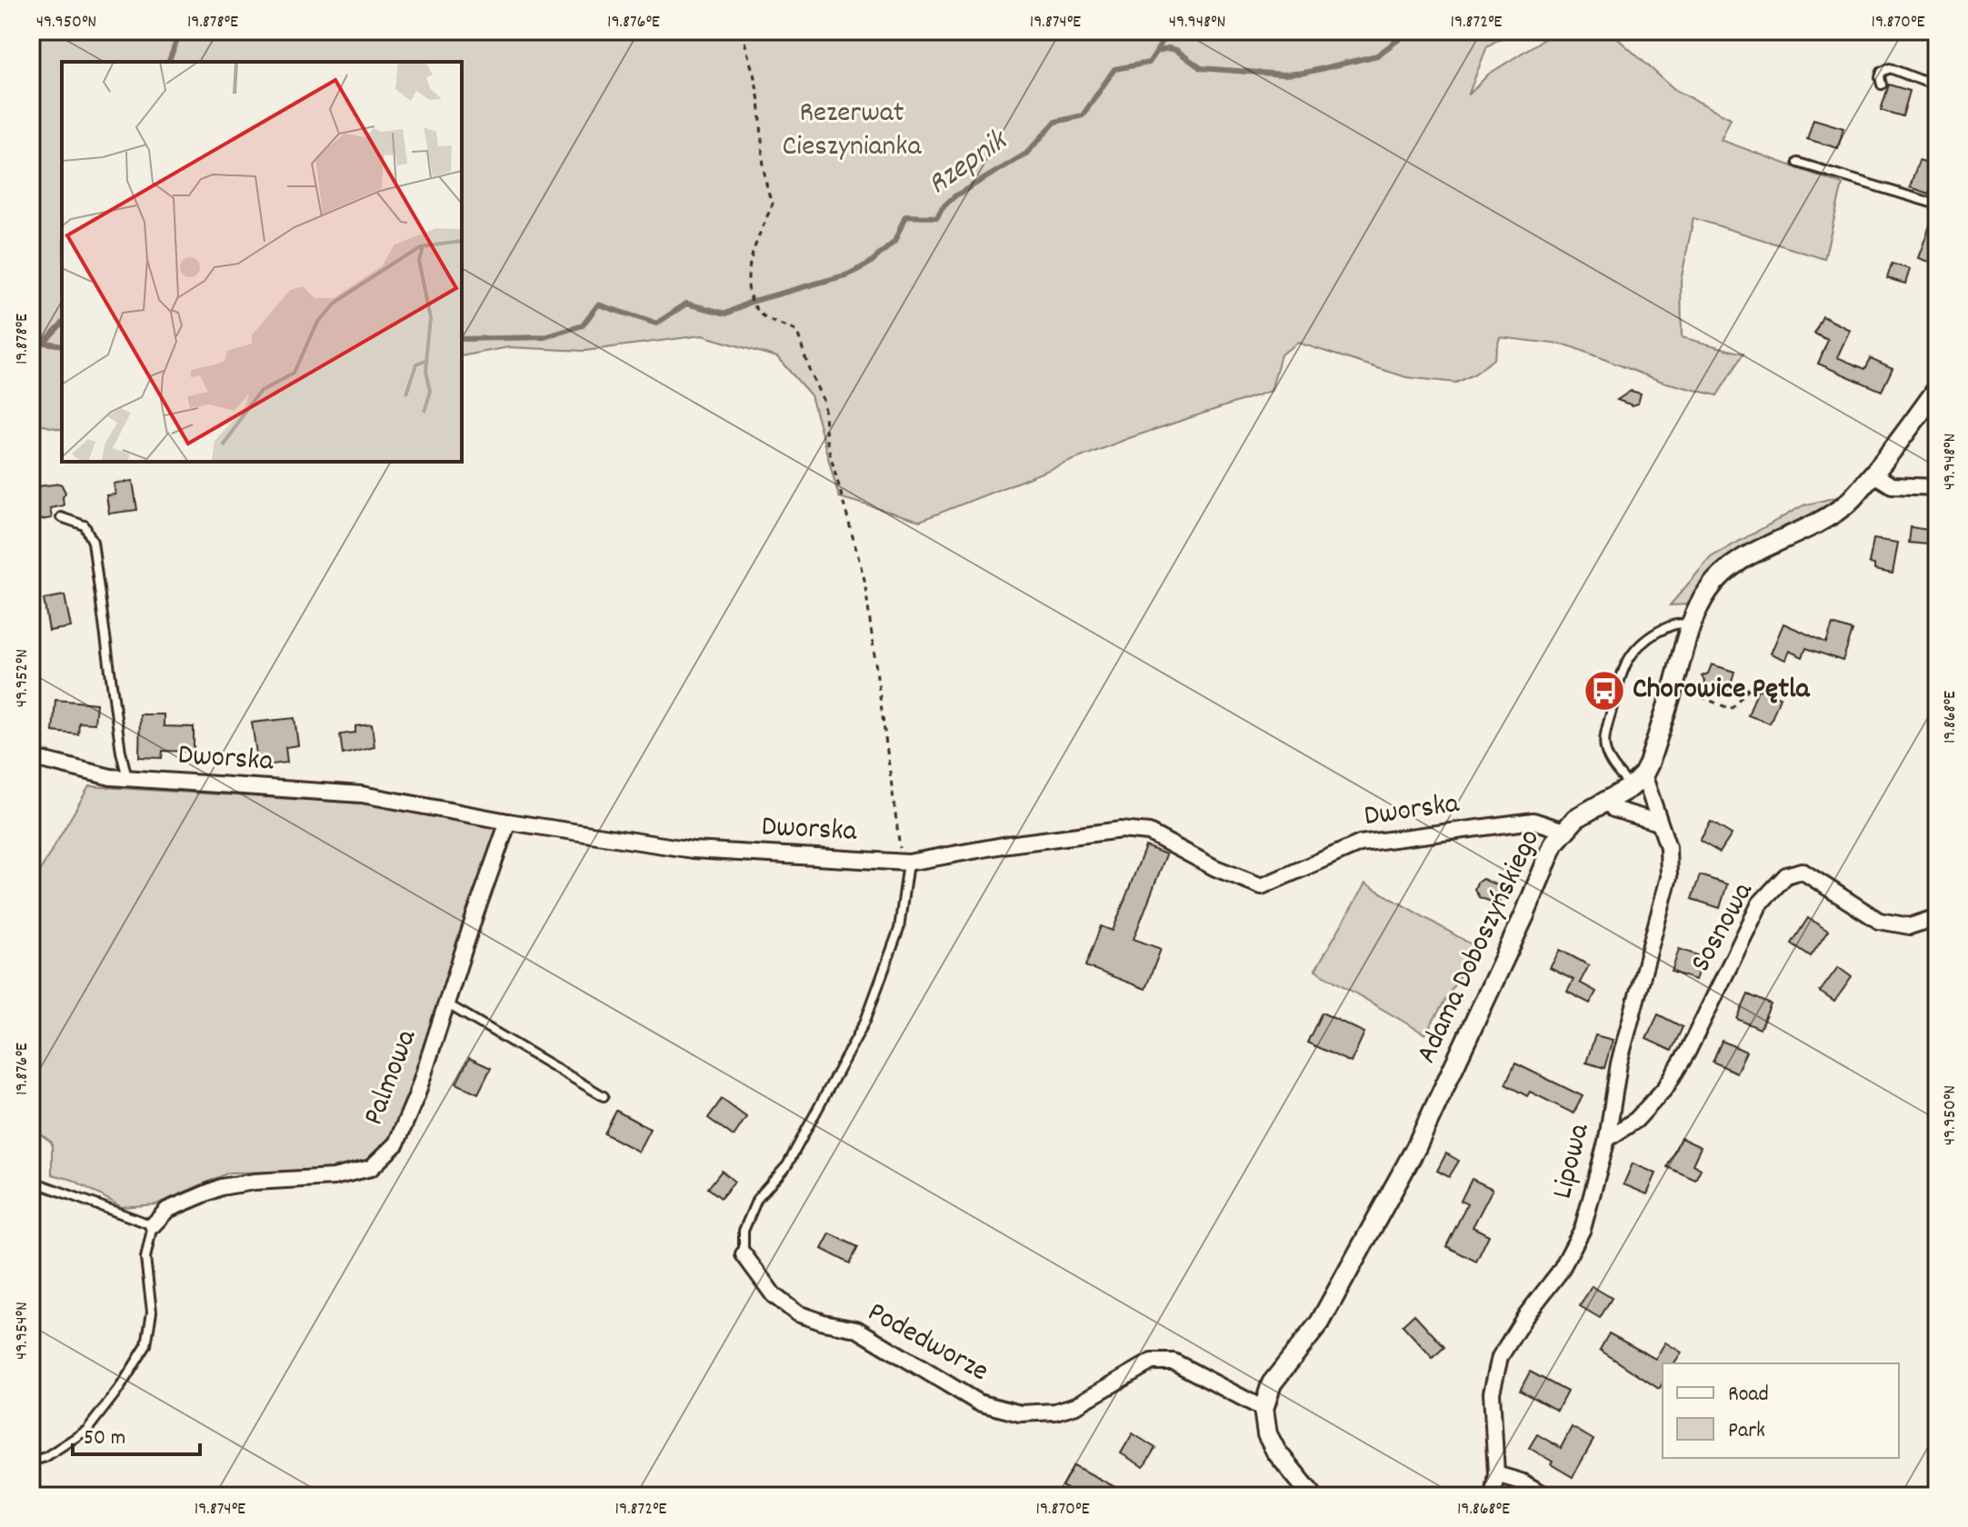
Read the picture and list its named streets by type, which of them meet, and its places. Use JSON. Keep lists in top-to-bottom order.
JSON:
{
  "streets": {
    "street": [
      "Dworska",
      "Sosnowa",
      "Adama Doboszyńskiego",
      "Palmowa",
      "Lipowa",
      "Podedworze"
    ]
  },
  "crossings": [
    ["Dworska", "Adama Doboszyńskiego"],
    ["Dworska", "Palmowa"],
    ["Sosnowa", "Lipowa"],
    ["Adama Doboszyńskiego", "Lipowa"],
    ["Adama Doboszyńskiego", "Podedworze"]
  ],
  "water": ["Rzepnik"],
  "parks": ["Rezerwat Cieszynianka"],
  "places": {
    "bus stop": ["Chorowice Pętla"]
  },
  "legend": ["Road", "Park"],
  "scale_bar": "50 m",
  "coordinates": [
    "49.950°N",
    "19.878°E",
    "19.876°E",
    "19.874°E",
    "49.948°N",
    "19.872°E",
    "19.870°E",
    "49.952°N",
    "19.868°E",
    "49.954°N"
  ]
}
